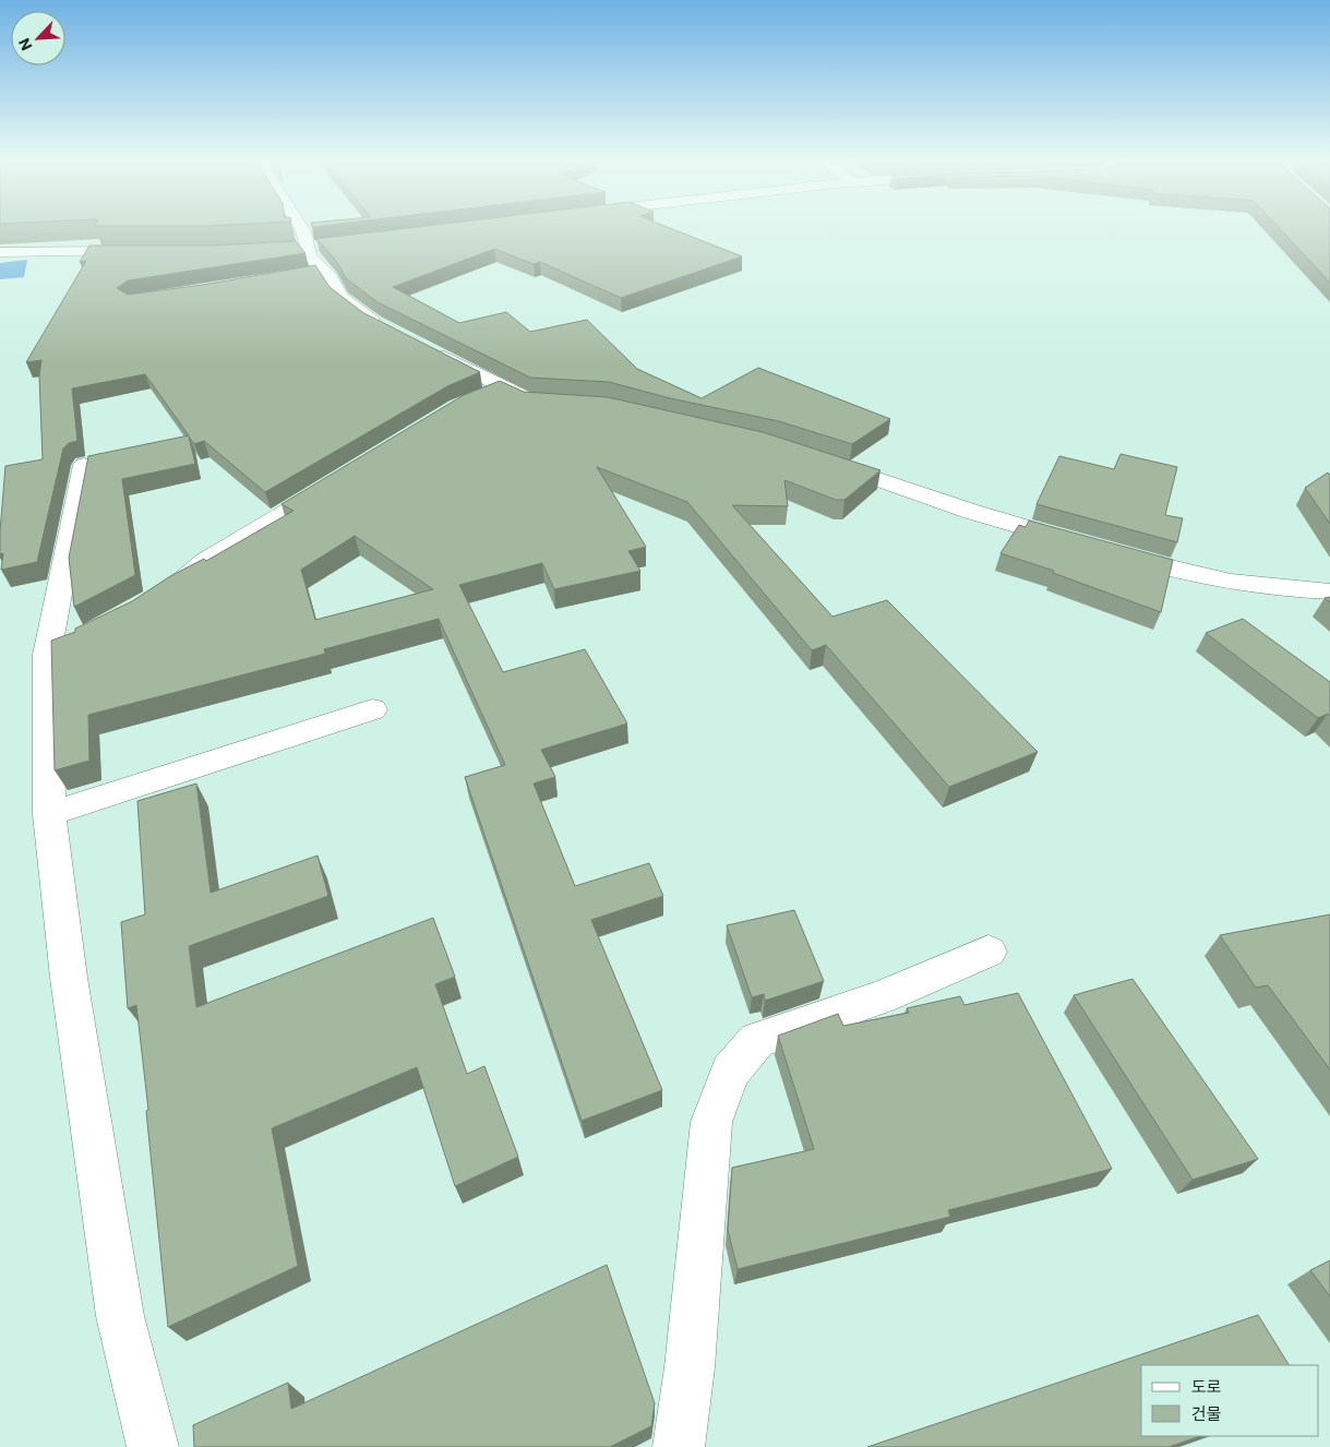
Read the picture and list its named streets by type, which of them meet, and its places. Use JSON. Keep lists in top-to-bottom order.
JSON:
{
  "legend": ["도로", "건물"],
  "north": "bottom left"
}
